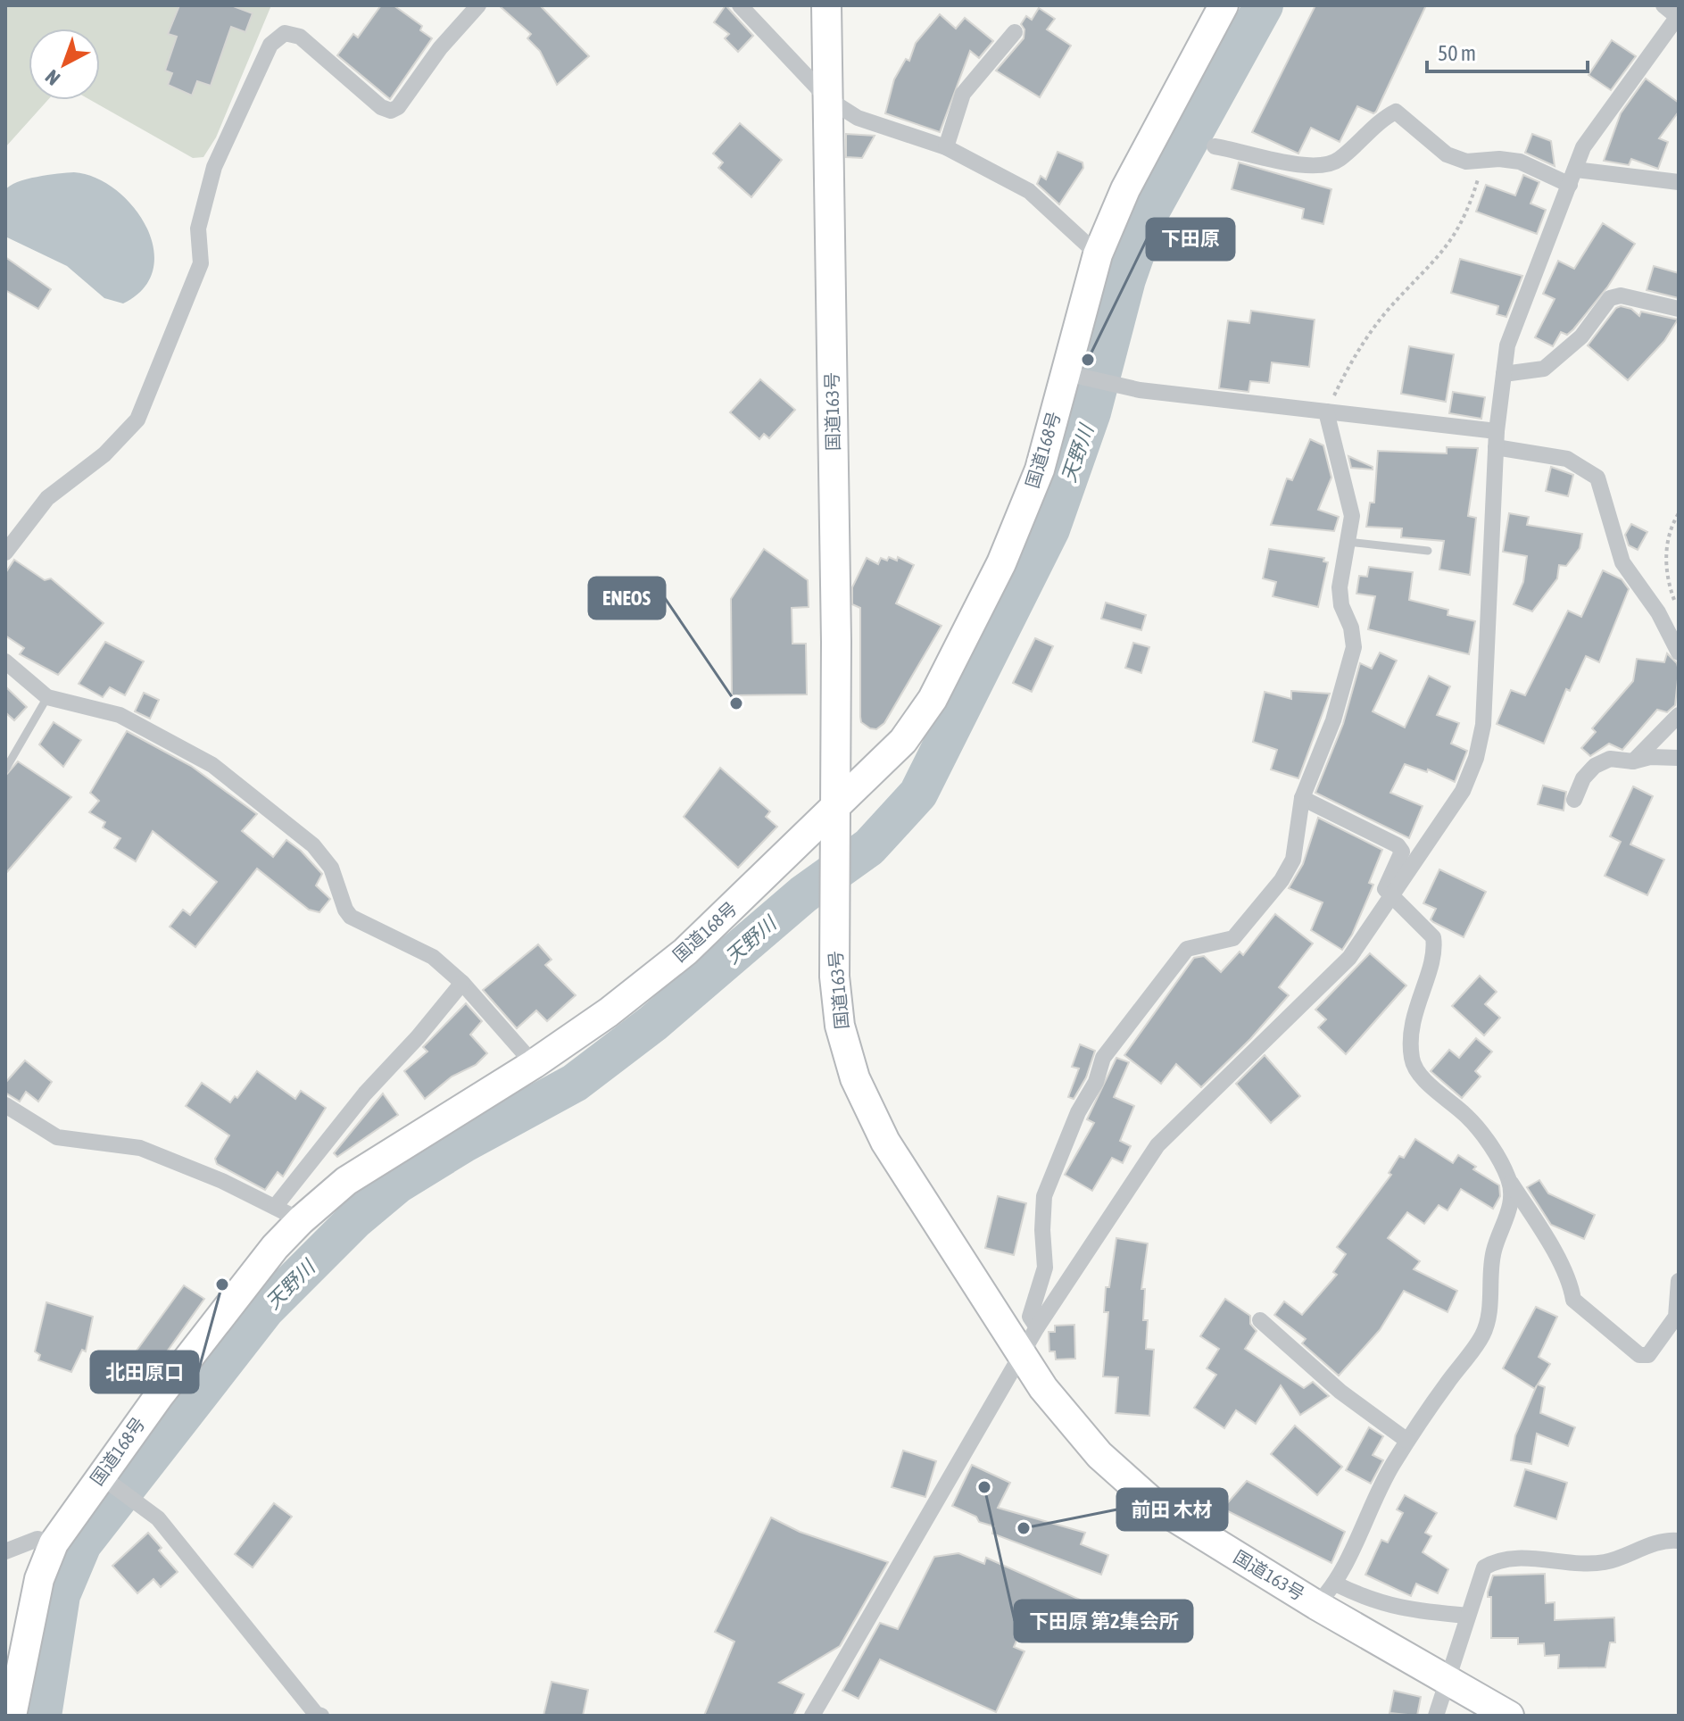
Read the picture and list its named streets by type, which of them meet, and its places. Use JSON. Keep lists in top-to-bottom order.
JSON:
{
  "streets": {
    "highway": ["国道163号", "国道168号"]
  },
  "crossings": [
    ["国道163号", "国道168号"]
  ],
  "water": ["天野川"],
  "places": [
    "下田原",
    "ENEOS",
    "北田原口",
    "下田原 第2集会所",
    "前田 木材"
  ],
  "scale_bar": "50 m",
  "north": "bottom left"
}
